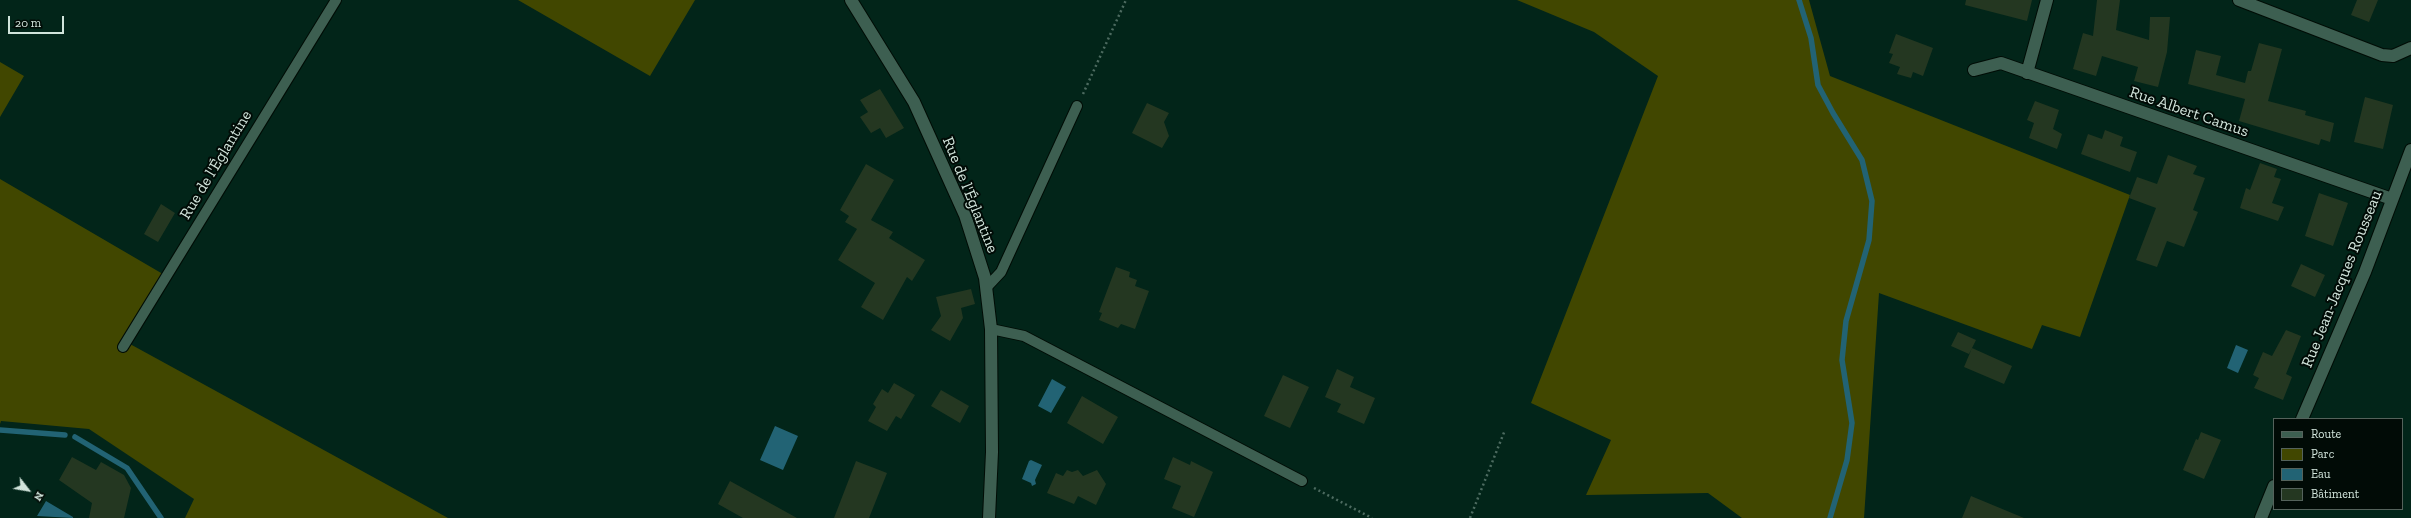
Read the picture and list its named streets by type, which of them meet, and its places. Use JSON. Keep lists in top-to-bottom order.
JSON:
{
  "streets": {
    "street": ["Rue Albert Camus", "Rue de l'Églantine", "Rue Jean-Jacques Rousseau"]
  },
  "crossings": [
    ["Rue Albert Camus", "Rue Jean-Jacques Rousseau"]
  ],
  "legend": [
    "Route",
    "Parc",
    "Eau",
    "Bâtiment"
  ],
  "scale_bar": "20 m",
  "north": "bottom right"
}
